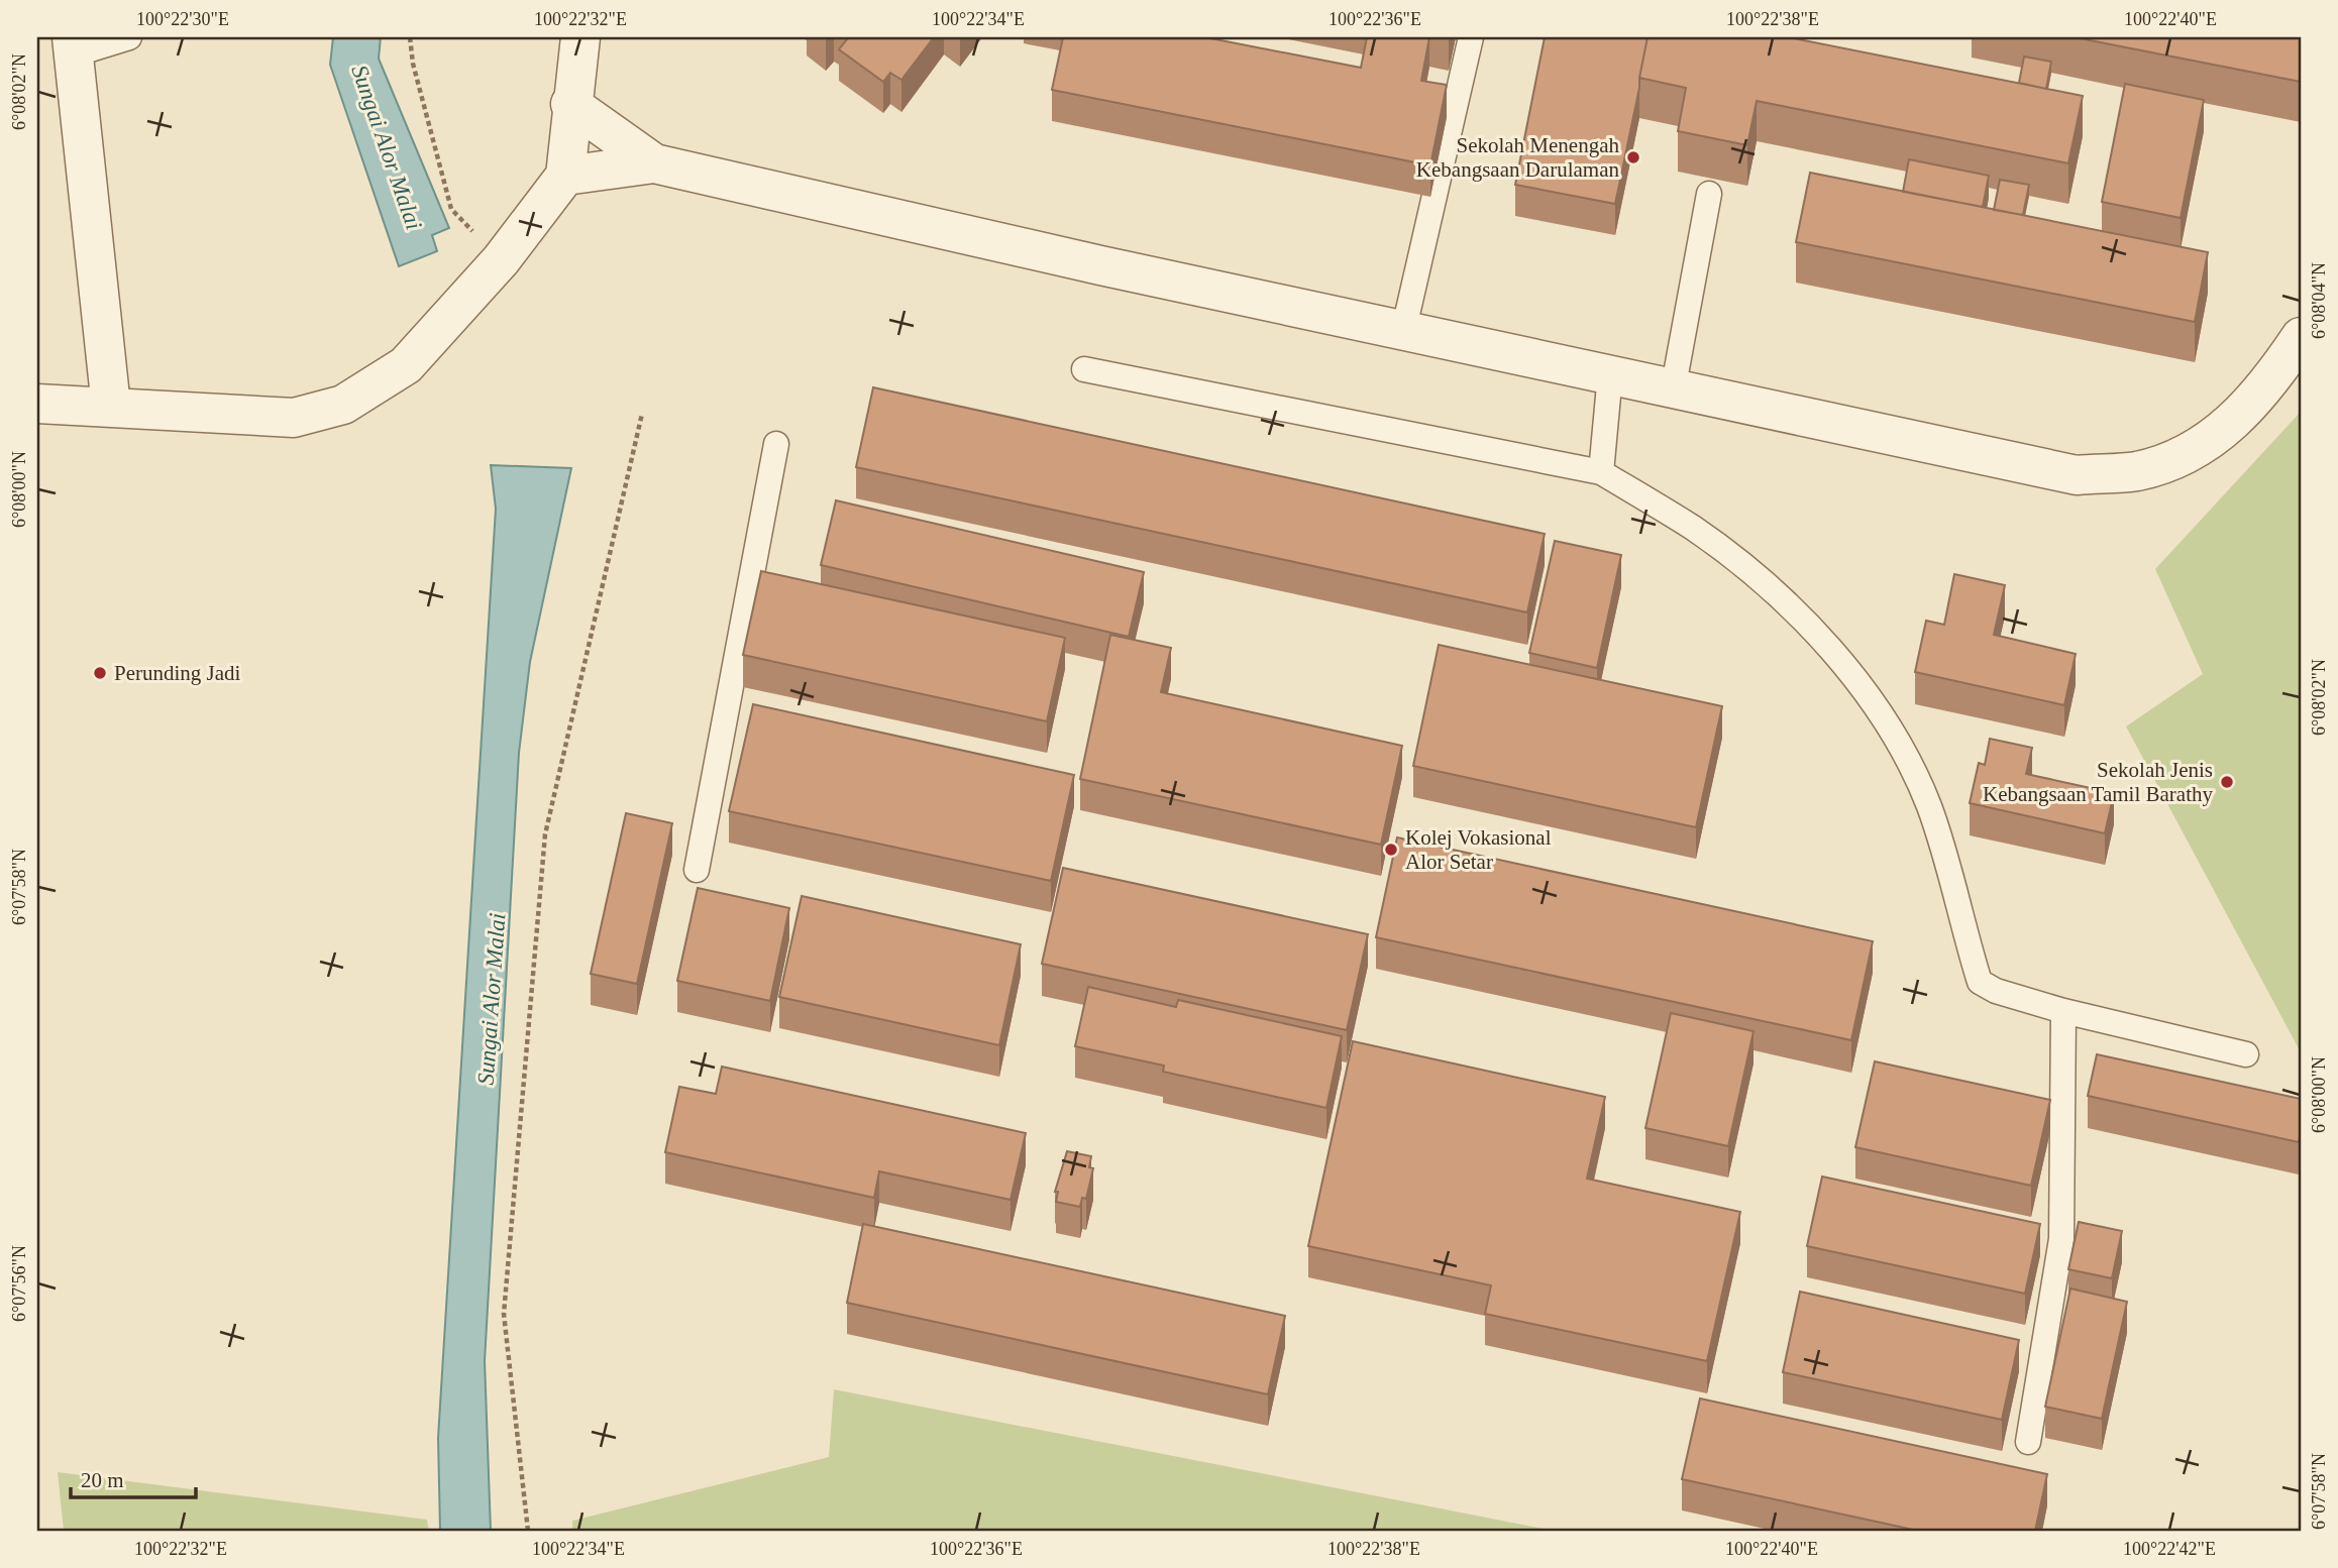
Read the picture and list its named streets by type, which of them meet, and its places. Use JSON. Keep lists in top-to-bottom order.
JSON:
{
  "water": ["Sungai Alor Malai"],
  "places": [
    "Sekolah Menengah Kebangsaan Darulaman",
    "Perunding Jadi",
    "Sekolah Jenis Kebangsaan Tamil Barathy",
    "Kolej Vokasional Alor Setar"
  ],
  "scale_bar": "20 m",
  "coordinates": [
    "100°22'30\"E",
    "100°22'32\"E",
    "100°22'34\"E",
    "100°22'36\"E",
    "100°22'38\"E",
    "100°22'40\"E",
    "6°08'02\"N",
    "6°08'04\"N",
    "6°08'00\"N",
    "6°07'58\"N",
    "6°07'56\"N",
    "100°22'42\"E"
  ]
}
